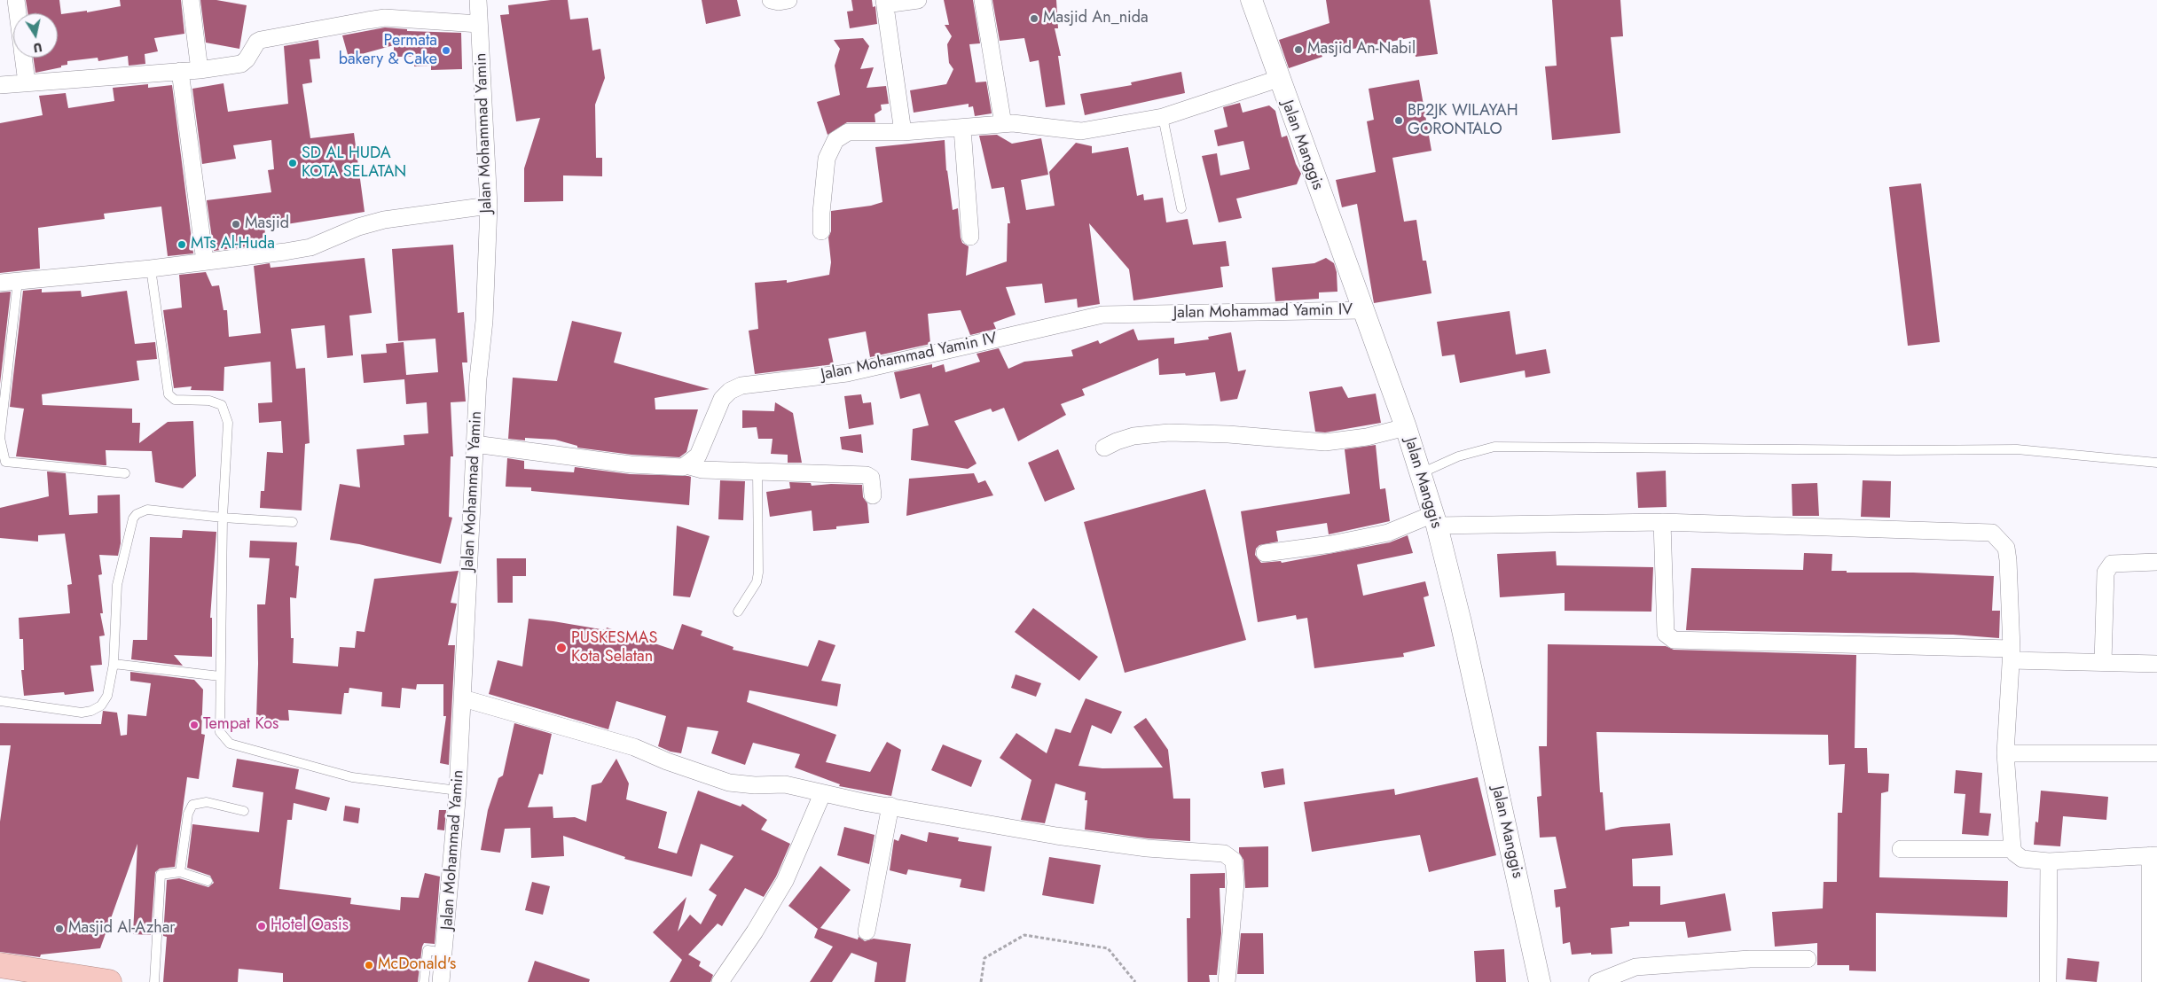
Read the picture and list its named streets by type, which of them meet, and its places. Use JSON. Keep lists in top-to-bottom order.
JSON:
{
  "streets": {
    "street": ["Jalan Mohammad Yamin", "Jalan Manggis", "Jalan Mohammad Yamin IV"]
  },
  "crossings": [
    ["Jalan Manggis", "Jalan Mohammad Yamin IV"]
  ],
  "places": [
    "Masjid An_nida",
    "Masjid An-Nabil",
    "Permata bakery & Cake",
    "BP2JK WILAYAH GORONTALO",
    "SD AL HUDA KOTA SELATAN",
    "Masjid",
    "MTs Al-Huda",
    "PUSKESMAS Kota Selatan",
    "Tempat Kos",
    "Hotel Oasis",
    "Masjid Al-Azhar",
    "McDonald's"
  ],
  "north": "bottom"
}
